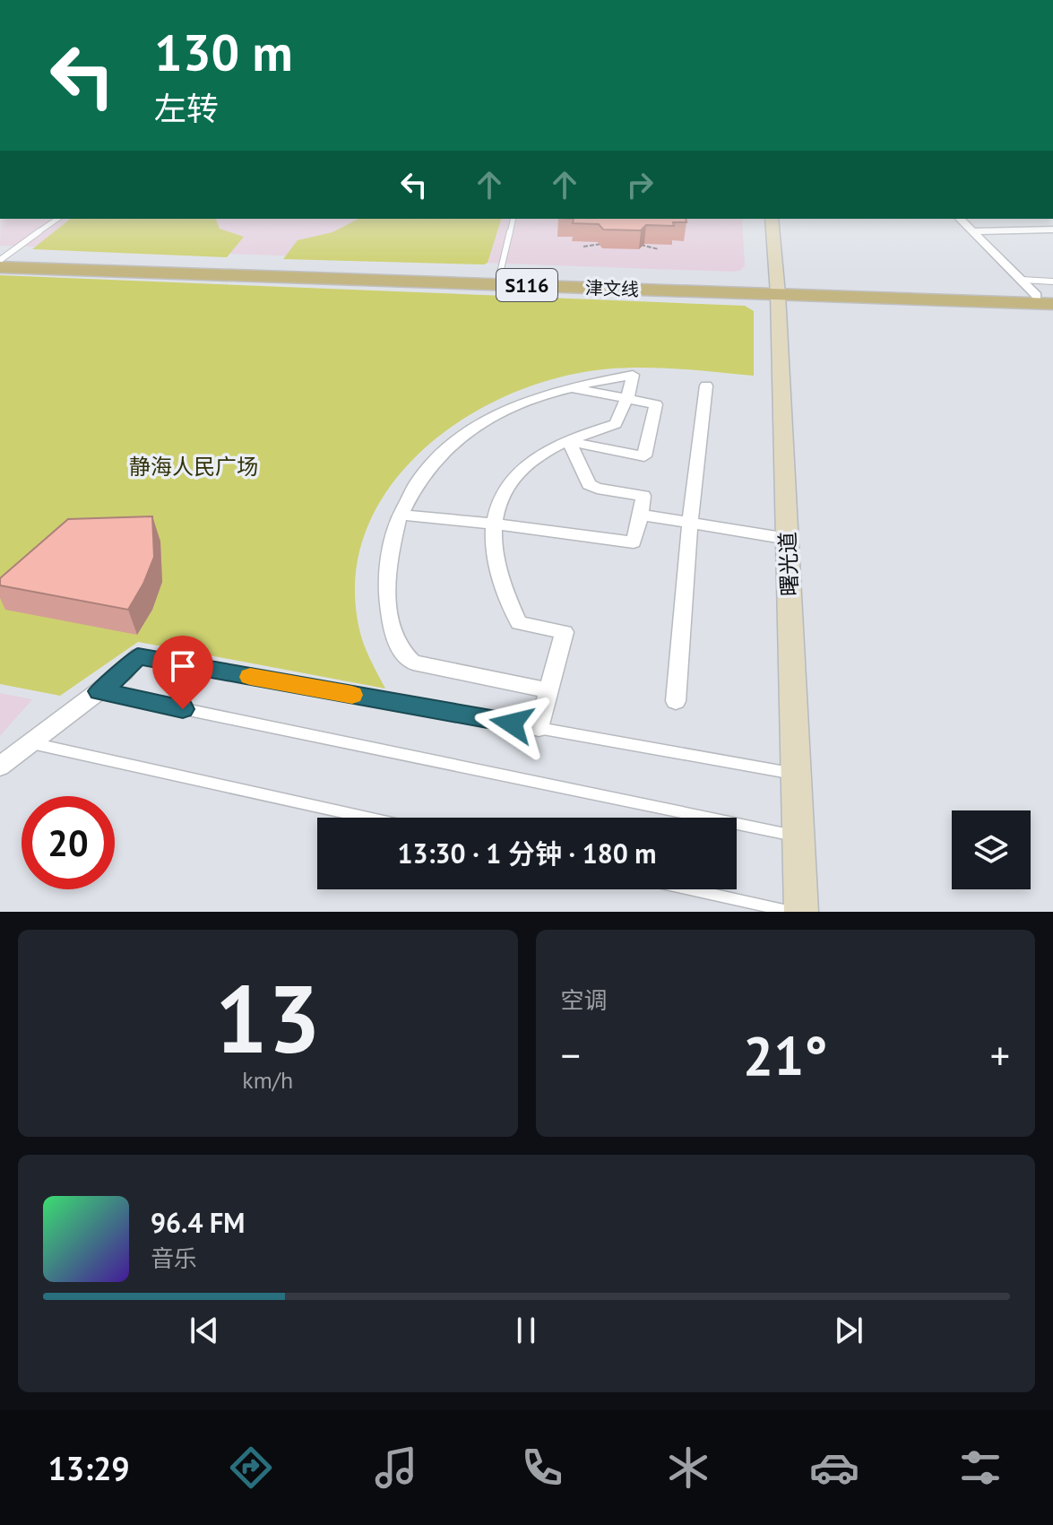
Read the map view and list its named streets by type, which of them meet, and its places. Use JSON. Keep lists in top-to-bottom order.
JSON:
{
  "streets": {
    "main road": ["S116", "津文线"],
    "street": ["曙光道"]
  },
  "crossings": [
    ["津文线", "曙光道"]
  ],
  "parks": ["静海人民广场"],
  "page": {
    "turn": ["130 m", "左转"],
    "limit": "20",
    "trip": "13:30 · 1 分钟 · 180 m",
    "tile": [
      ["13", "km/h"],
      "空调"
    ],
    "heat": ["−", "21°", "+"],
    "song": ["96.4 FM", "音乐"],
    "tabs": "13:29"
  }
}
